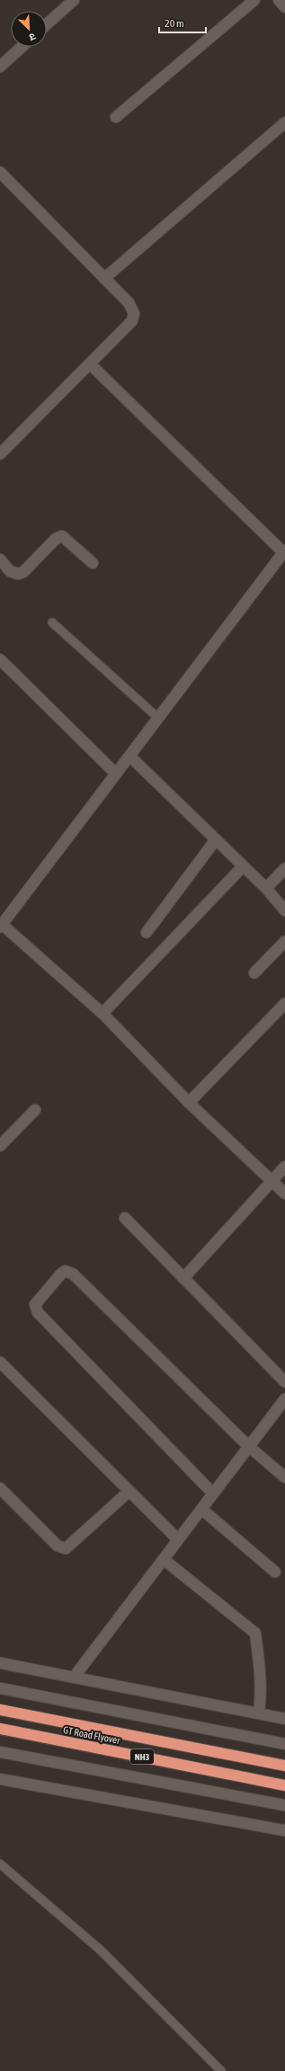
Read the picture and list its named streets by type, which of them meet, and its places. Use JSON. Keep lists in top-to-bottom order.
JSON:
{
  "streets": {
    "highway": ["GT Road Flyover", "NH3"]
  },
  "scale_bar": "20 m",
  "north": "bottom right"
}
